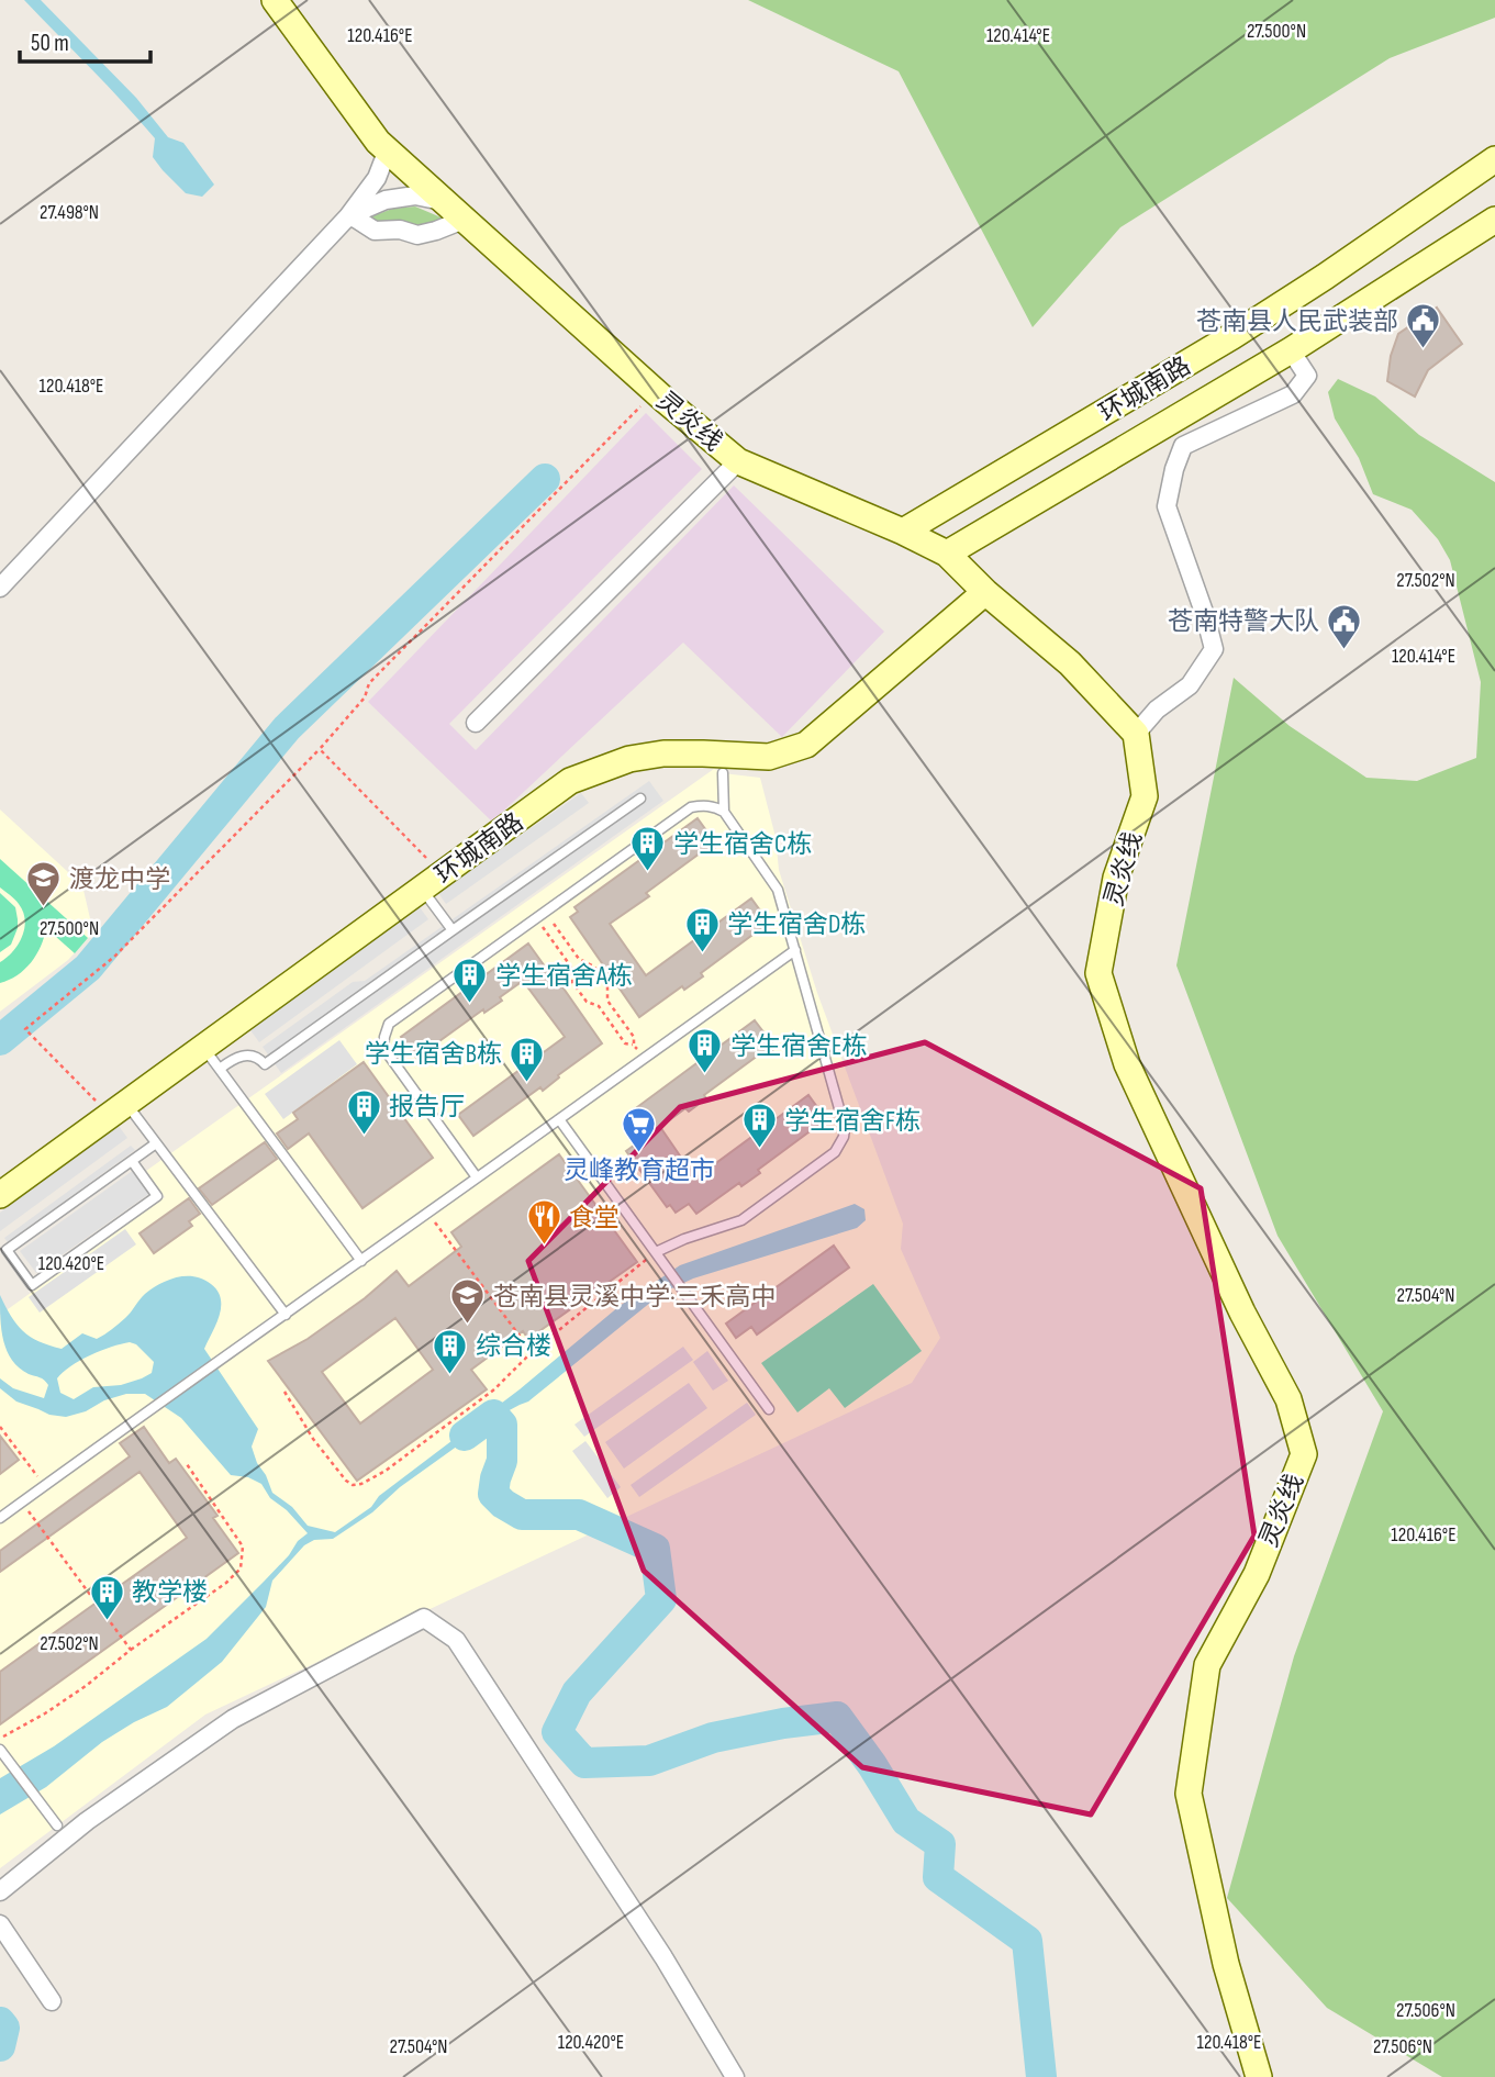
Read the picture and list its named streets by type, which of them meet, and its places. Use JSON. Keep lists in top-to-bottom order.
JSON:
{
  "streets": {
    "main road": ["环城南路", "灵炎线"]
  },
  "crossings": [
    ["环城南路", "灵炎线"]
  ],
  "places": {
    "public building": ["苍南县人民武装部", "苍南特警大队"],
    "building": [
      "学生宿舍C栋",
      "学生宿舍D栋",
      "学生宿舍A栋",
      "学生宿舍E栋",
      "学生宿舍B栋",
      "报告厅",
      "学生宿舍F栋",
      "综合楼",
      "教学楼"
    ],
    "school or university": ["渡龙中学", "苍南县灵溪中学·三禾高中"],
    "supermarket": ["灵峰教育超市"],
    "restaurant": ["食堂"]
  },
  "scale_bar": "50 m",
  "coordinates": [
    "27.500°N",
    "120.416°E",
    "120.414°E",
    "27.498°N",
    "120.418°E",
    "27.502°N",
    "120.420°E",
    "27.504°N",
    "27.506°N"
  ]
}
